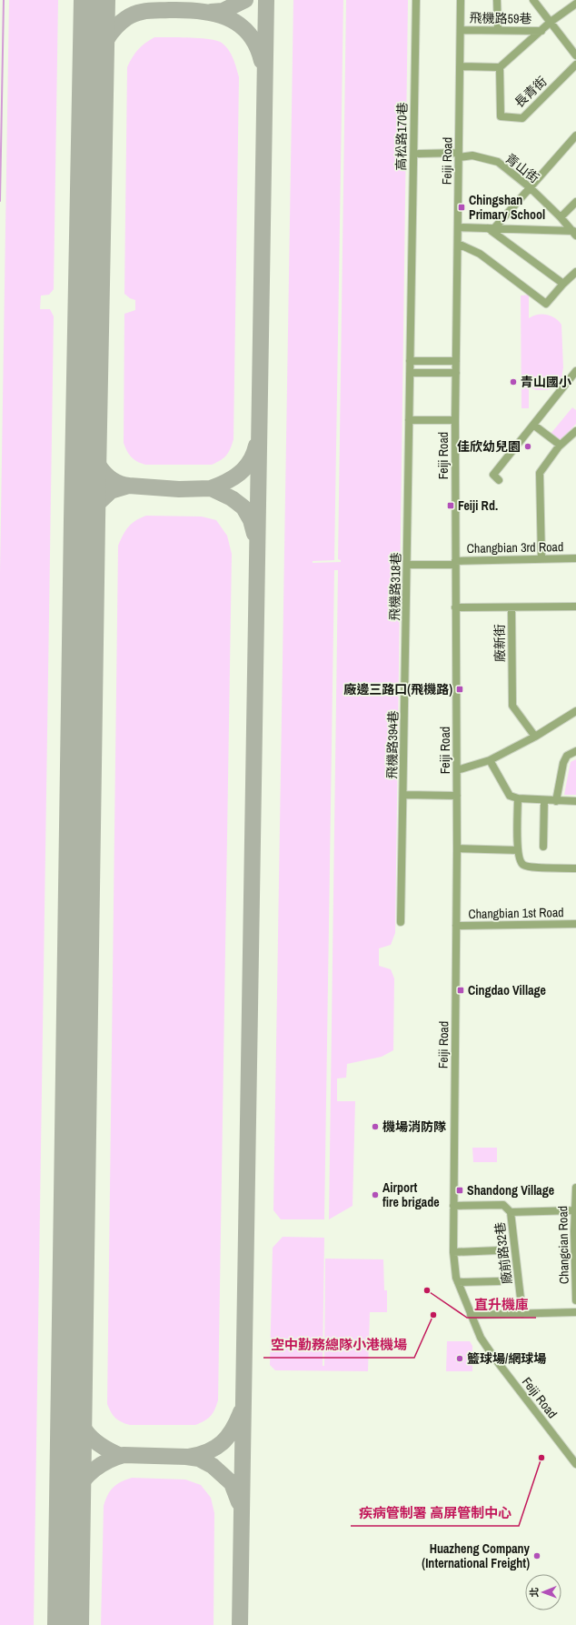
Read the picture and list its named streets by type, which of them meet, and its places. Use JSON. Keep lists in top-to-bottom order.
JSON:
{
  "streets": {
    "street": [
      "飛機路59巷",
      "長青街",
      "高松路170巷",
      "Feiji Road",
      "青山街",
      "Changbian 3rd Road",
      "飛機路318巷",
      "廠新街",
      "飛機路394巷",
      "Changbian 1st Road",
      "Changcian Road",
      "廠前路32巷"
    ]
  },
  "crossings": [
    ["飛機路59巷", "Feiji Road"],
    ["高松路170巷", "飛機路318巷"],
    ["Feiji Road", "青山街"],
    ["Feiji Road", "Changbian 3rd Road"],
    ["Feiji Road", "Changbian 1st Road"],
    ["Changbian 3rd Road", "飛機路318巷"],
    ["飛機路318巷", "飛機路394巷"]
  ],
  "places": {
    "transit": [
      "Chingshan Primary School",
      "Feiji Rd.",
      "廠邊三路口(飛機路)",
      "Cingdao Village",
      "Shandong Village"
    ],
    "other": [
      "青山國小",
      "佳欣幼兒園",
      "機場消防隊",
      "Airport fire brigade",
      "直升機庫",
      "空中勤務總隊小港機場",
      "籃球場/網球場",
      "疾病管制署 高屏管制中心",
      "Huazheng Company (International Freight)"
    ]
  },
  "north": "left"
}
